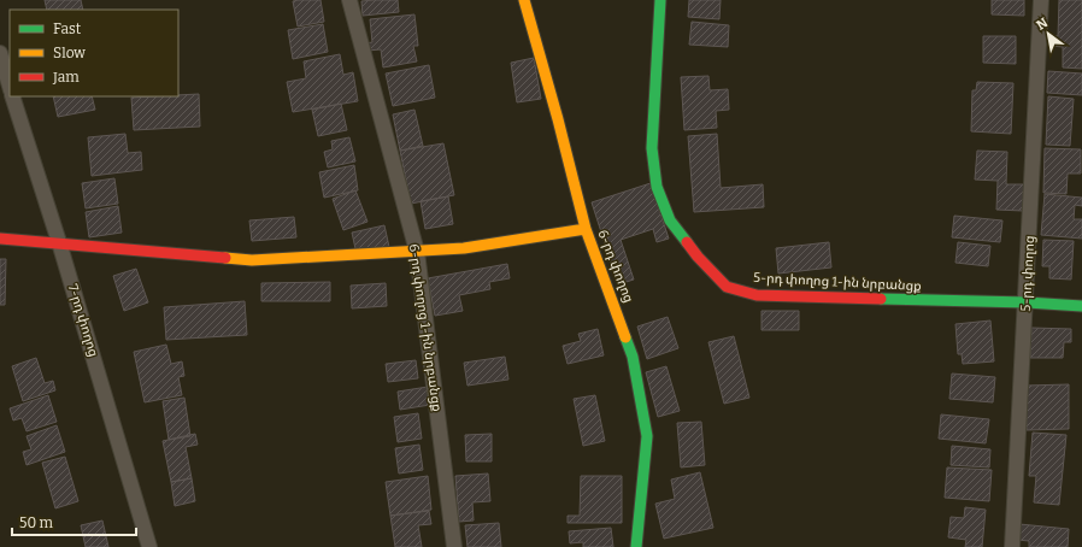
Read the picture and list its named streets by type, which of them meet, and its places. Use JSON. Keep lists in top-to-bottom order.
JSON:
{
  "streets": {
    "street": [
      "6-րդ փողոց",
      "5-րդ փողոց",
      "5-րդ փողոց 1-ին նրբանցք",
      "7-րդ փողոց",
      "6-րդ փողոց 1-ին նրբանցք"
    ]
  },
  "crossings": [
    ["5-րդ փողոց", "5-րդ փողոց 1-ին նրբանցք"]
  ],
  "legend": ["Fast", "Slow", "Jam"],
  "scale_bar": "50 m",
  "north": "top left"
}
